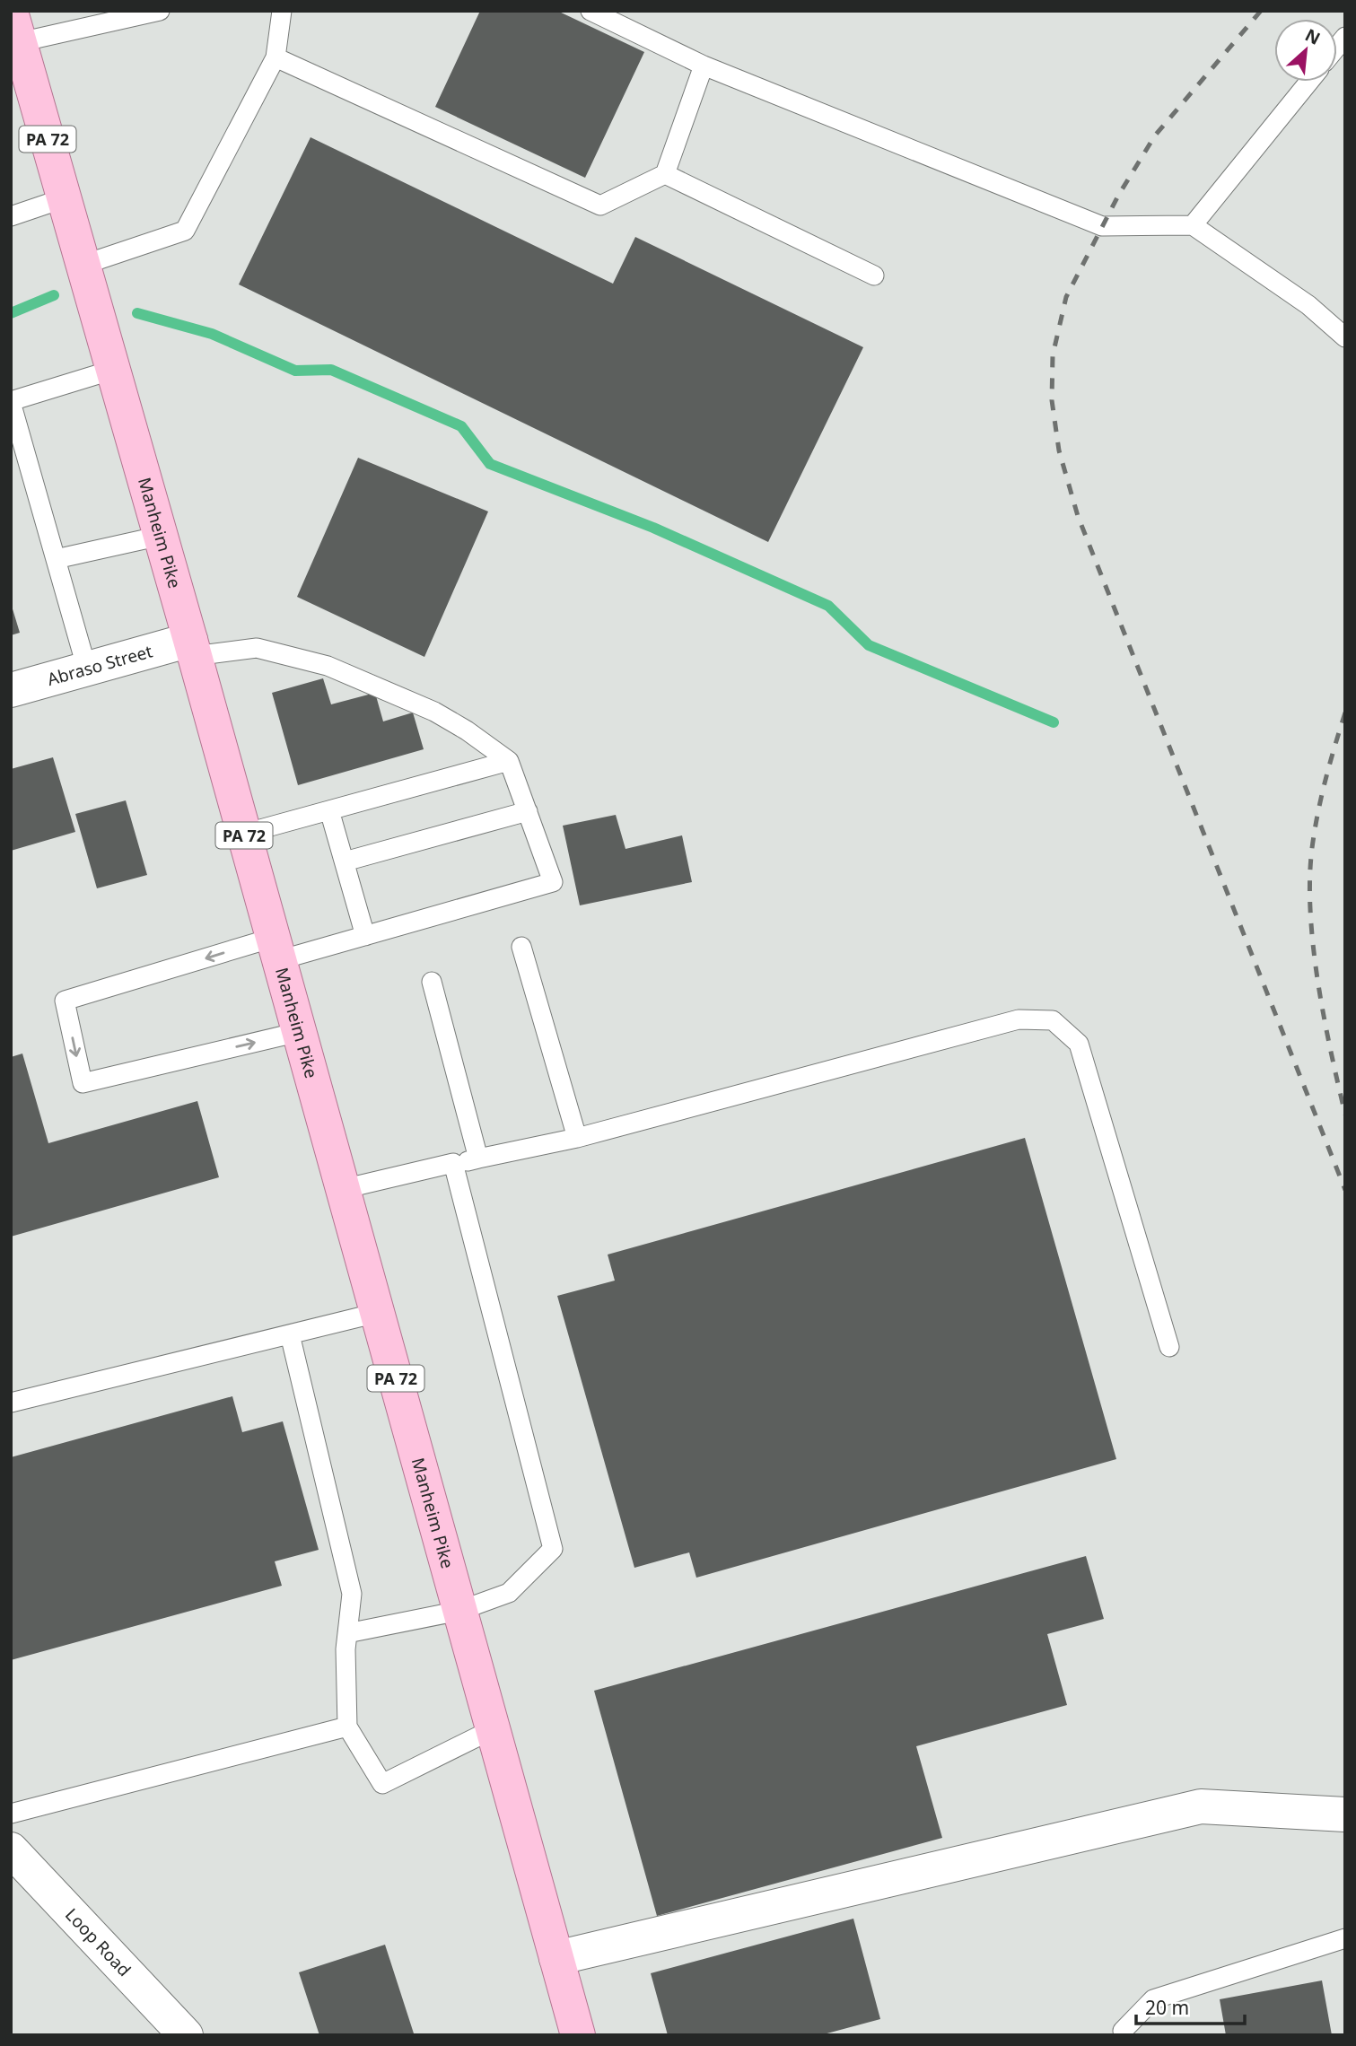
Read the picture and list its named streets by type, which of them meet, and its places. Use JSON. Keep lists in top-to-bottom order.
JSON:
{
  "streets": {
    "main road": ["PA 72", "Manheim Pike"],
    "street": ["Abraso Street", "Loop Road"]
  },
  "crossings": [
    ["Manheim Pike", "Abraso Street"]
  ],
  "scale_bar": "20 m",
  "north": "top right"
}
